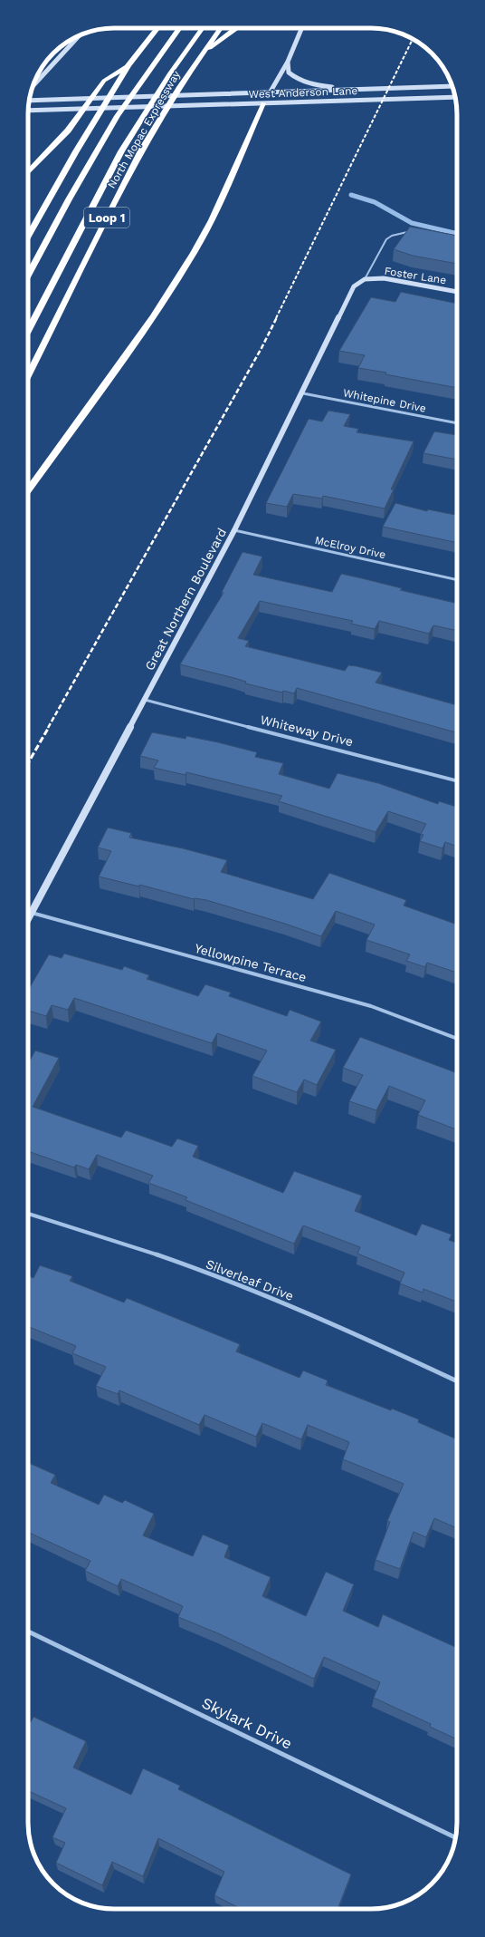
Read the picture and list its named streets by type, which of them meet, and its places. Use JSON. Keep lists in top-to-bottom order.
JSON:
{
  "streets": {
    "highway": ["North Mopac Expressway", "Loop 1"],
    "main road": ["West Anderson Lane", "Foster Lane", "Great Northern Boulevard"],
    "street": [
      "Whitepine Drive",
      "McElroy Drive",
      "Whiteway Drive",
      "Yellowpine Terrace",
      "Silverleaf Drive",
      "Skylark Drive"
    ]
  },
  "crossings": [
    ["Foster Lane", "Great Northern Boulevard"],
    ["Whitepine Drive", "Great Northern Boulevard"],
    ["McElroy Drive", "Great Northern Boulevard"],
    ["Great Northern Boulevard", "Whiteway Drive"],
    ["Great Northern Boulevard", "Yellowpine Terrace"]
  ]
}
